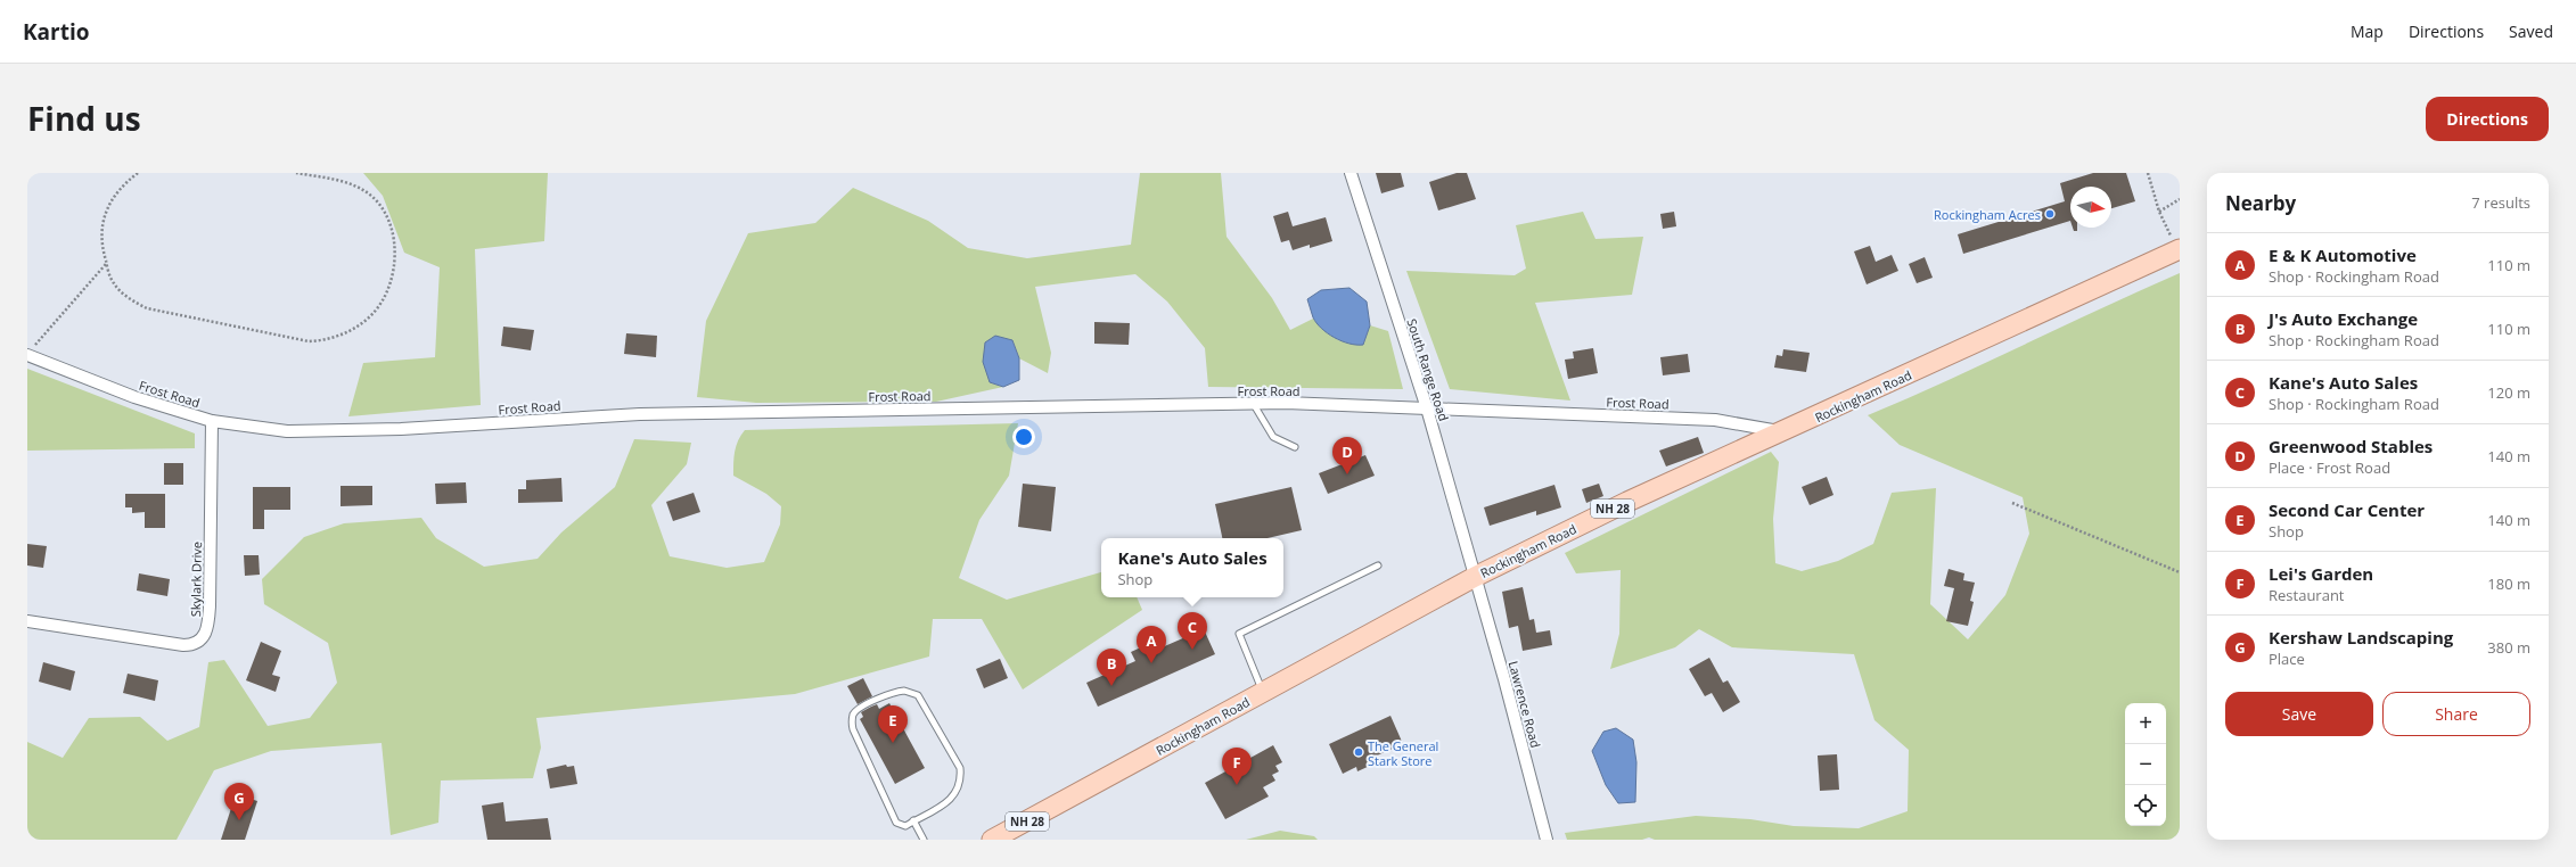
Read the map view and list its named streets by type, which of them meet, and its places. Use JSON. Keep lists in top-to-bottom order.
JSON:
{
  "streets": {
    "main road": ["Rockingham Road", "NH 28"],
    "street": [
      "South Range Road",
      "Frost Road",
      "Skylark Drive",
      "Lawrence Road"
    ]
  },
  "crossings": [
    ["South Range Road", "Frost Road"],
    ["South Range Road", "Rockingham Road"],
    ["South Range Road", "Lawrence Road"],
    ["Frost Road", "Rockingham Road"],
    ["Frost Road", "Skylark Drive"],
    ["Rockingham Road", "Lawrence Road"]
  ],
  "places": ["Rockingham Acres", "The General Stark Store"],
  "north": "right",
  "page": {
    "header": "Kartio",
    "nav": ["Map", "Directions", "Saved"],
    "title": "Find us",
    "buttons": [
      "Directions",
      ["Save", "Share"]
    ],
    "heading": ["Nearby", "7 results"],
    "list": [
      {
        "mark": "A",
        "name": "E & K Automotive",
        "note": "Shop · Rockingham Road",
        "value": "110 m"
      },
      {
        "mark": "B",
        "name": "J's Auto Exchange",
        "note": "Shop · Rockingham Road",
        "value": "110 m"
      },
      {
        "mark": "C",
        "name": "Kane's Auto Sales",
        "note": "Shop · Rockingham Road",
        "value": "120 m"
      },
      {
        "mark": "D",
        "name": "Greenwood Stables",
        "note": "Place · Frost Road",
        "value": "140 m"
      },
      {
        "mark": "E",
        "name": "Second Car Center",
        "note": "Shop",
        "value": "140 m"
      },
      {
        "mark": "F",
        "name": "Lei's Garden",
        "note": "Restaurant",
        "value": "180 m"
      },
      {
        "mark": "G",
        "name": "Kershaw Landscaping",
        "note": "Place",
        "value": "380 m"
      }
    ],
    "pins": [
      "D",
      "C",
      "A",
      "B",
      "E",
      "F",
      "G"
    ],
    "popup": ["Kane's Auto Sales", "Shop"],
    "map_buttons": ["+", "−"]
  }
}
